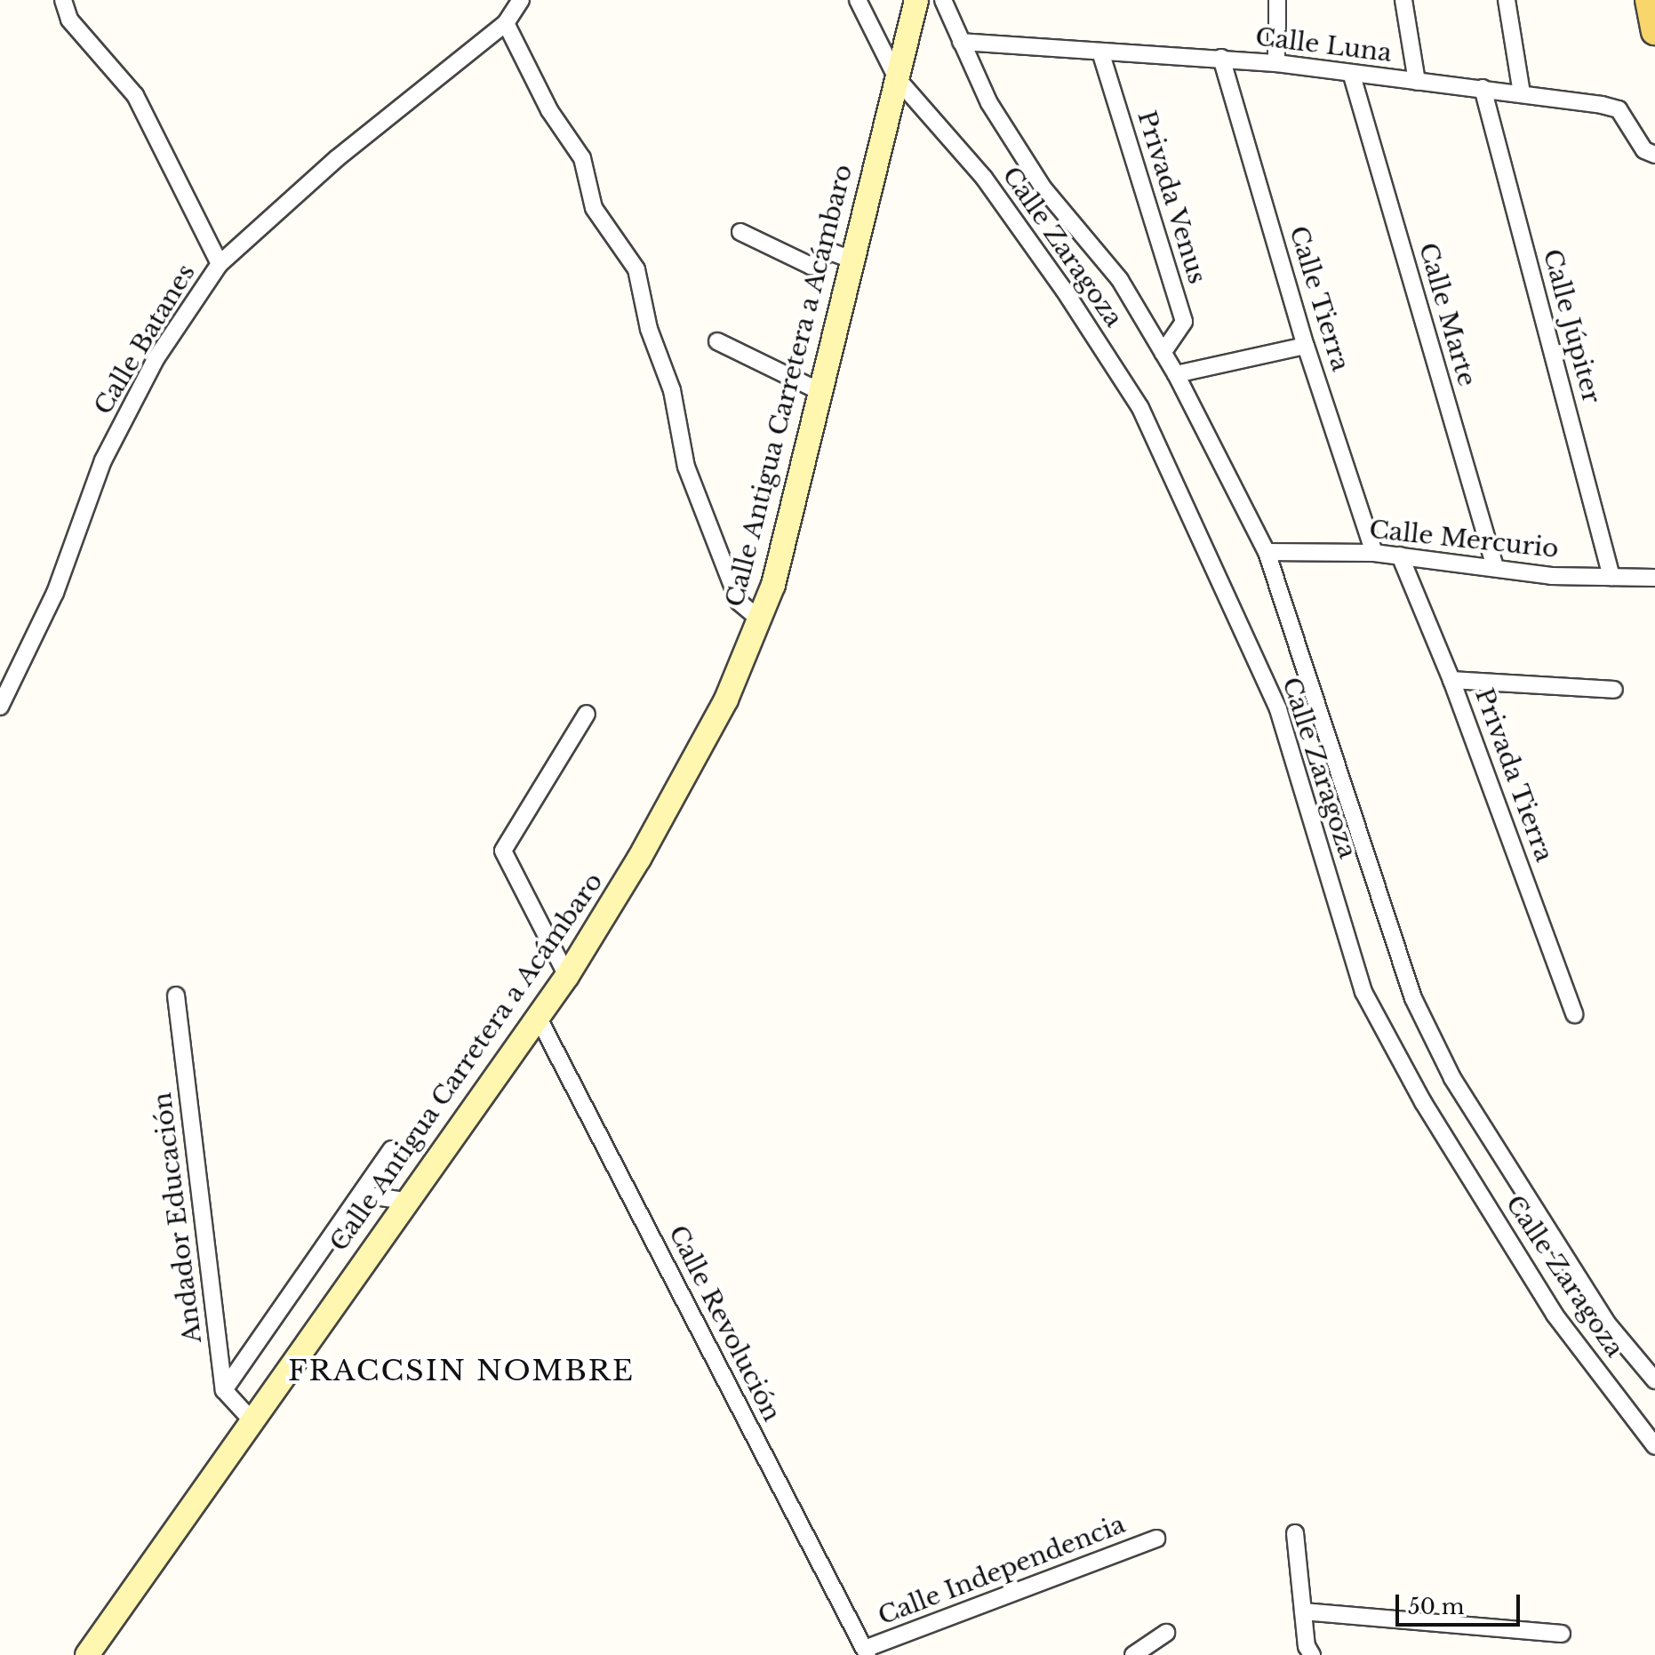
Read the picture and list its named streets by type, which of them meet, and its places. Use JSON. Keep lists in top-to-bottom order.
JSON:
{
  "streets": {
    "main road": ["Calle Antigua Carretera a Acámbaro"],
    "street": [
      "Calle Luna",
      "Privada Venus",
      "Calle Zaragoza",
      "Calle Tierra",
      "Calle Marte",
      "Calle Júpiter",
      "Calle Batanes",
      "Calle Mercurio",
      "Privada Tierra",
      "Andador Educación",
      "Calle Revolución",
      "Calle Independencia"
    ]
  },
  "crossings": [
    ["Calle Luna", "Privada Venus"],
    ["Calle Luna", "Calle Tierra"],
    ["Calle Luna", "Calle Marte"],
    ["Calle Luna", "Calle Júpiter"],
    ["Calle Zaragoza", "Calle Antigua Carretera a Acámbaro"],
    ["Calle Tierra", "Calle Mercurio"],
    ["Calle Marte", "Calle Mercurio"],
    ["Calle Júpiter", "Calle Mercurio"],
    ["Calle Antigua Carretera a Acámbaro", "Calle Revolución"],
    ["Calle Mercurio", "Privada Tierra"],
    ["Calle Revolución", "Calle Independencia"]
  ],
  "districts": ["FRACCSIN NOMBRE"],
  "scale_bar": "50 m"
}
